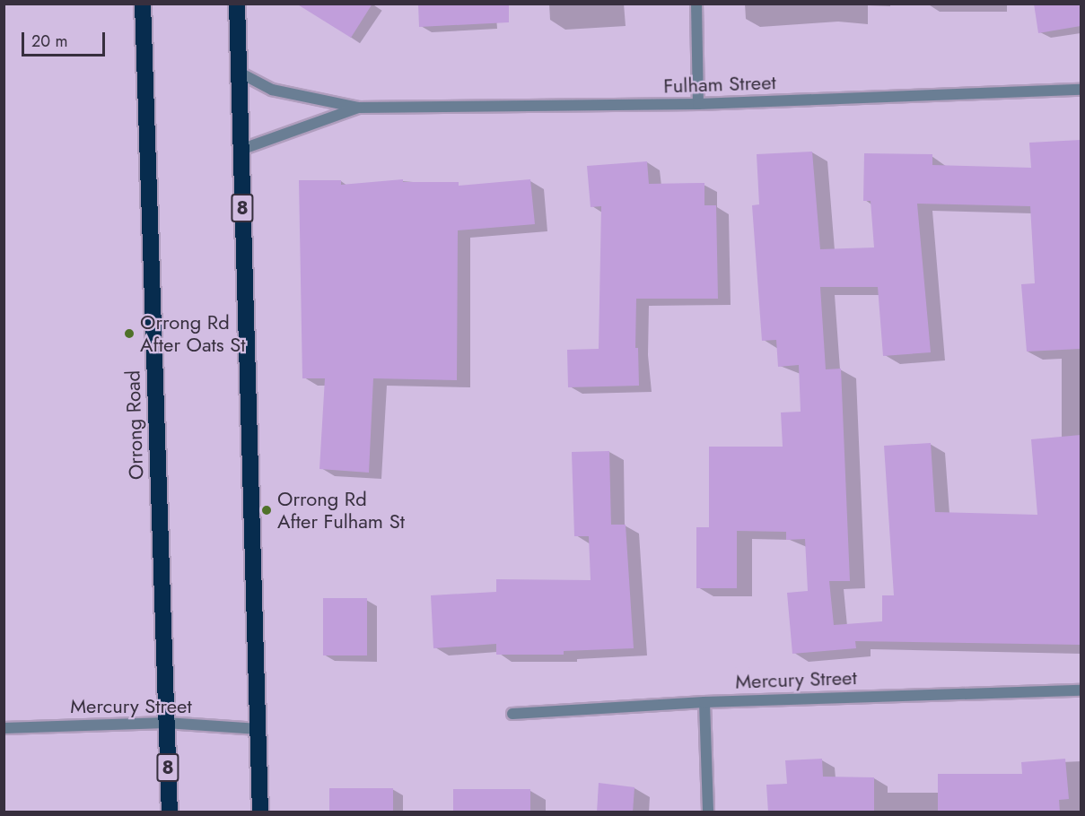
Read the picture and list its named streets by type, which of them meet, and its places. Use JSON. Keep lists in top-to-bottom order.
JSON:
{
  "streets": {
    "highway": ["8", "Orrong Road"],
    "street": ["Fulham Street", "Mercury Street"]
  },
  "crossings": [
    ["Fulham Street", "8"],
    ["8", "Mercury Street"],
    ["Orrong Road", "Mercury Street"]
  ],
  "places": ["Orrong Rd After Oats St", "Orrong Rd After Fulham St"],
  "scale_bar": "20 m"
}
